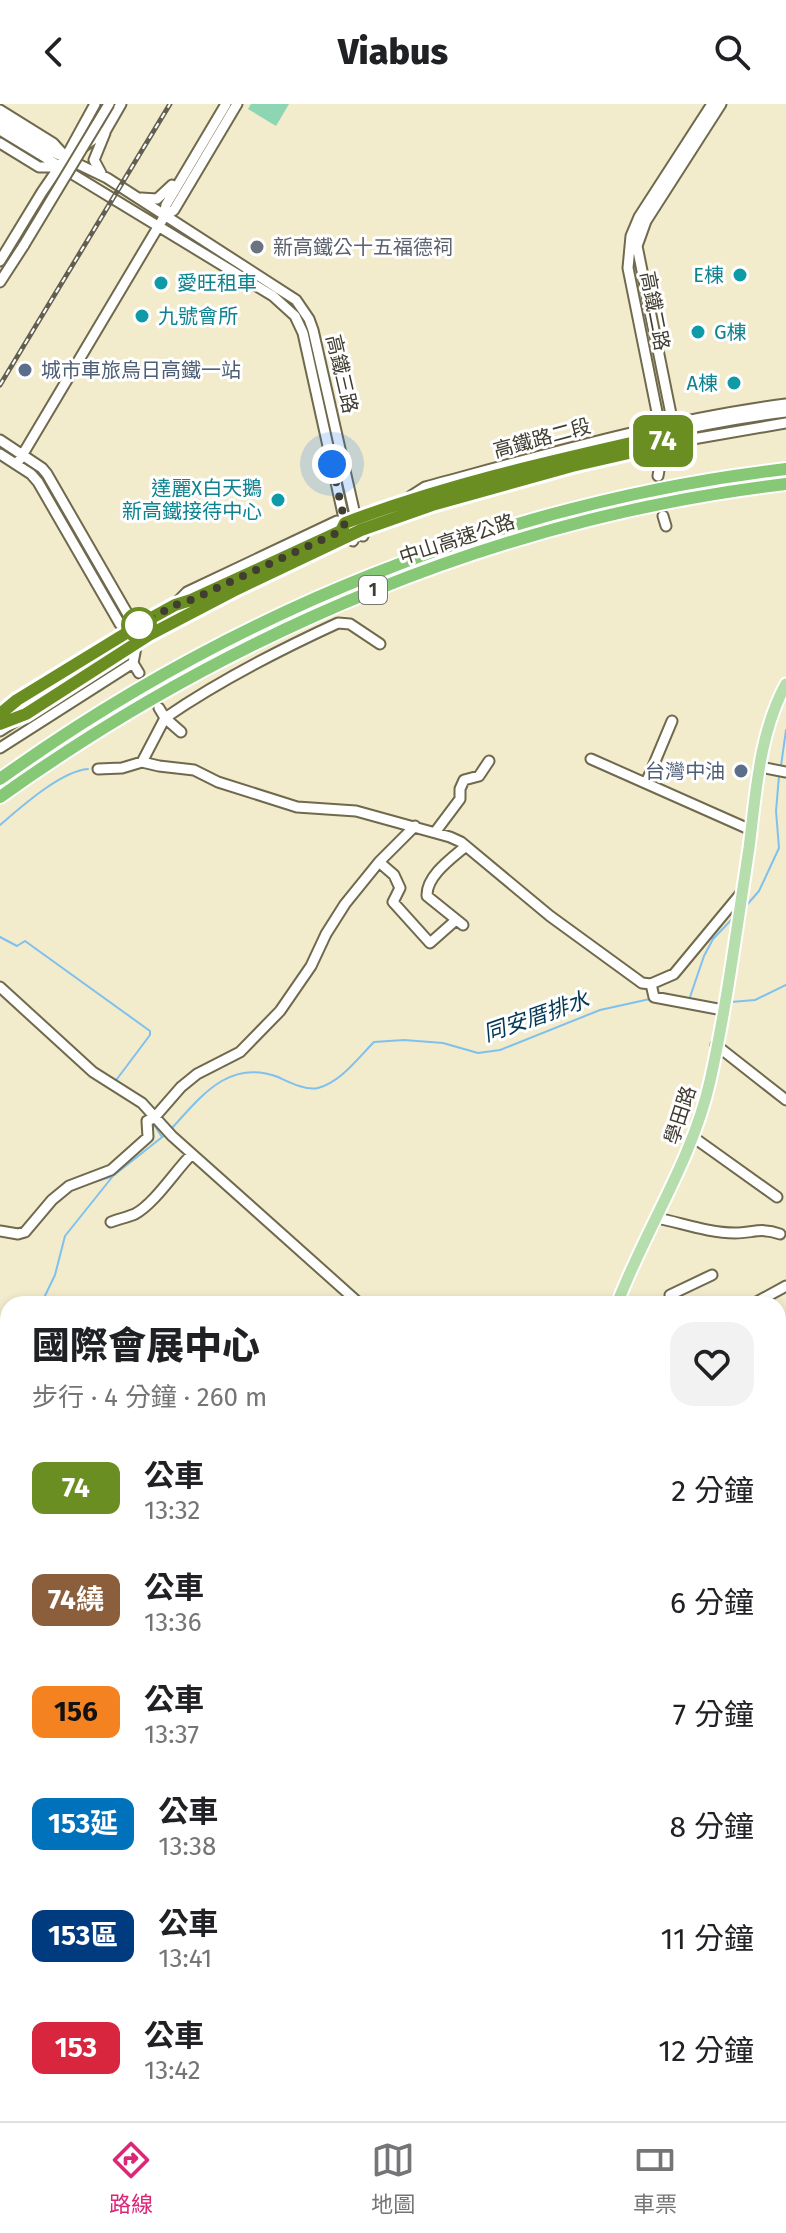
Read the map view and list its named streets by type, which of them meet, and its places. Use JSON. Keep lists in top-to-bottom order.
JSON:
{
  "streets": {
    "highway": ["中山高速公路", "1"],
    "main road": ["學田路"],
    "street": ["高鐵二路", "高鐵三路", "高鐵路二段"]
  },
  "crossings": [
    ["高鐵二路", "高鐵路二段"],
    ["高鐵三路", "高鐵路二段"]
  ],
  "water": ["同安厝排水"],
  "places": [
    "新高鐵公十五福德祠",
    "E棟",
    "愛旺租車",
    "九號會所",
    "G棟",
    "城市車旅烏日高鐵一站",
    "A棟",
    "達麗X白天鵝 新高鐵接待中心",
    "台灣中油"
  ],
  "lines": ["bus line 74"],
  "page": {
    "header": "Viabus",
    "on_map": "74",
    "heading": ["國際會展中心", "步行 · 4 分鐘 · 260 m"],
    "list": [
      {
        "mark": "74",
        "name": "公車",
        "note": "13:32",
        "value": "2 分鐘"
      },
      {
        "mark": "74繞",
        "name": "公車",
        "note": "13:36",
        "value": "6 分鐘"
      },
      {
        "mark": "156",
        "name": "公車",
        "note": "13:37",
        "value": "7 分鐘"
      },
      {
        "mark": "153延",
        "name": "公車",
        "note": "13:38",
        "value": "8 分鐘"
      },
      {
        "mark": "153區",
        "name": "公車",
        "note": "13:41",
        "value": "11 分鐘"
      },
      {
        "mark": "153",
        "name": "公車",
        "note": "13:42",
        "value": "12 分鐘"
      }
    ],
    "tabs": ["路線", "地圖", "車票"]
  }
}
